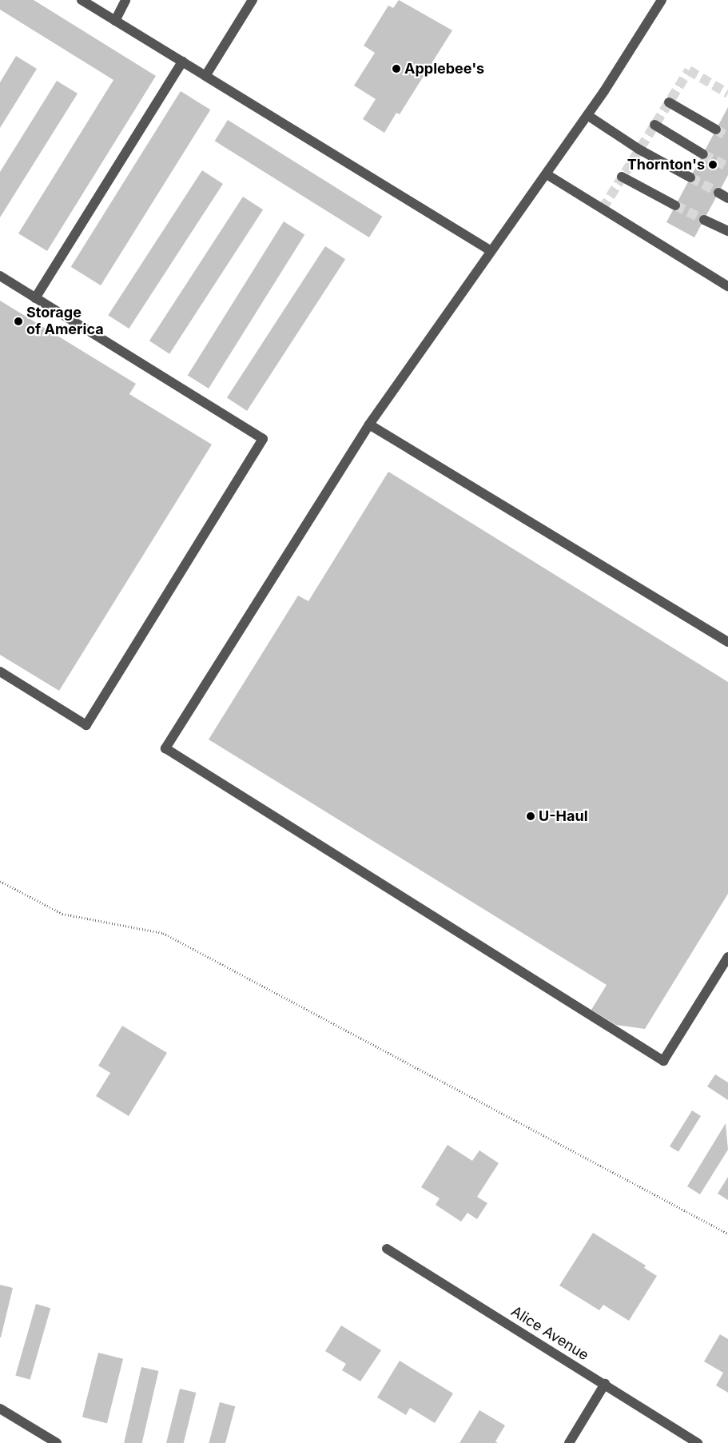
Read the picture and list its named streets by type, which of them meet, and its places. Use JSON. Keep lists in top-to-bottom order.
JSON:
{
  "streets": {
    "street": ["Alice Avenue"]
  },
  "places": [
    "Applebee's",
    "Thornton's",
    "Storage of America",
    "U-Haul"
  ]
}
